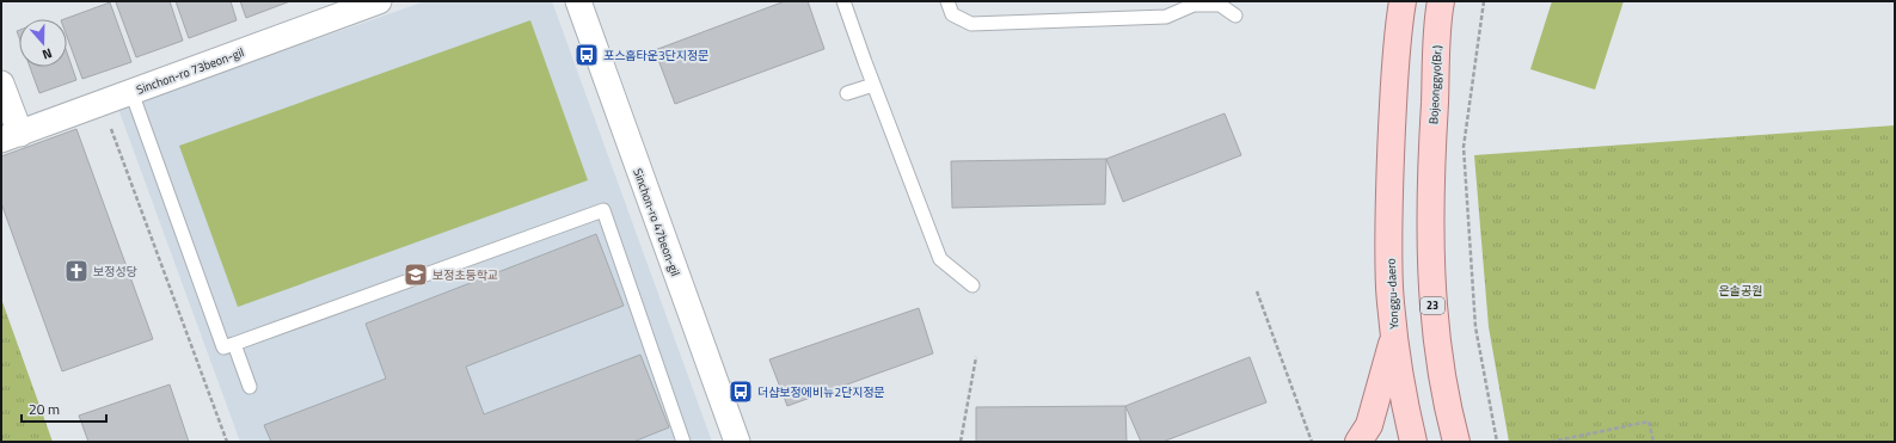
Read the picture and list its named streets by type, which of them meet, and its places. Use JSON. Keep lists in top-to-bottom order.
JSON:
{
  "streets": {
    "main road": ["Bojeonggyo(Br.)", "Yonggu-daero", "23"],
    "street": ["Sinchon-ro 73beon-gil", "Sinchon-ro 47beon-gil"]
  },
  "parks": ["은솔공원"],
  "places": {
    "bus stop": ["포스홈타운3단지정문", "더샵보정에비뉴2단지정문"],
    "church": ["보정성당"],
    "school or university": ["보정초등학교"]
  },
  "scale_bar": "20 m",
  "north": "bottom"
}
